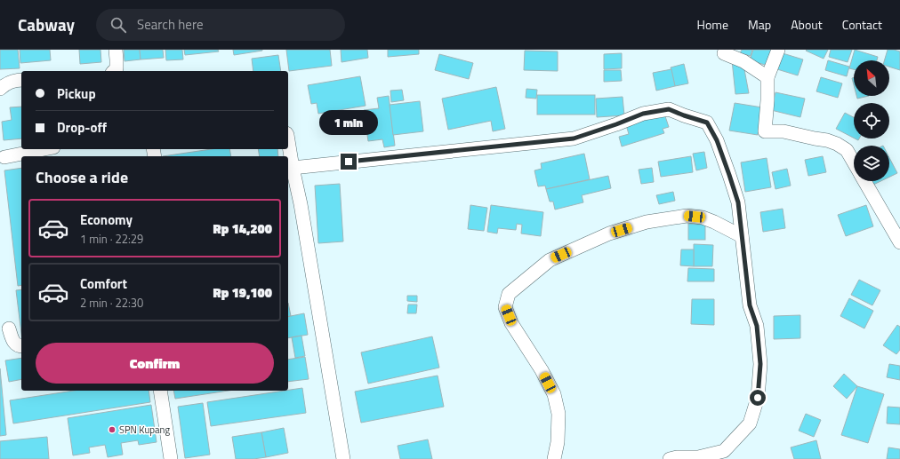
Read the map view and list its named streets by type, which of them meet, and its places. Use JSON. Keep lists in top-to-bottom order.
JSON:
{
  "places": ["SPN Kupang"],
  "north": "top left",
  "page": {
    "header": "Cabway",
    "search": "Search here",
    "nav": [
      "Home",
      "Map",
      "About",
      "Contact"
    ],
    "banner": ["Pickup", "Drop-off"],
    "bubble": "1 min",
    "heading": "Choose a ride",
    "list": [
      {
        "name": "Economy",
        "note": "1 min · 22:29",
        "value": "Rp 14,200"
      },
      {
        "name": "Comfort",
        "note": "2 min · 22:30",
        "value": "Rp 19,100"
      }
    ],
    "buttons": "Confirm"
  }
}
